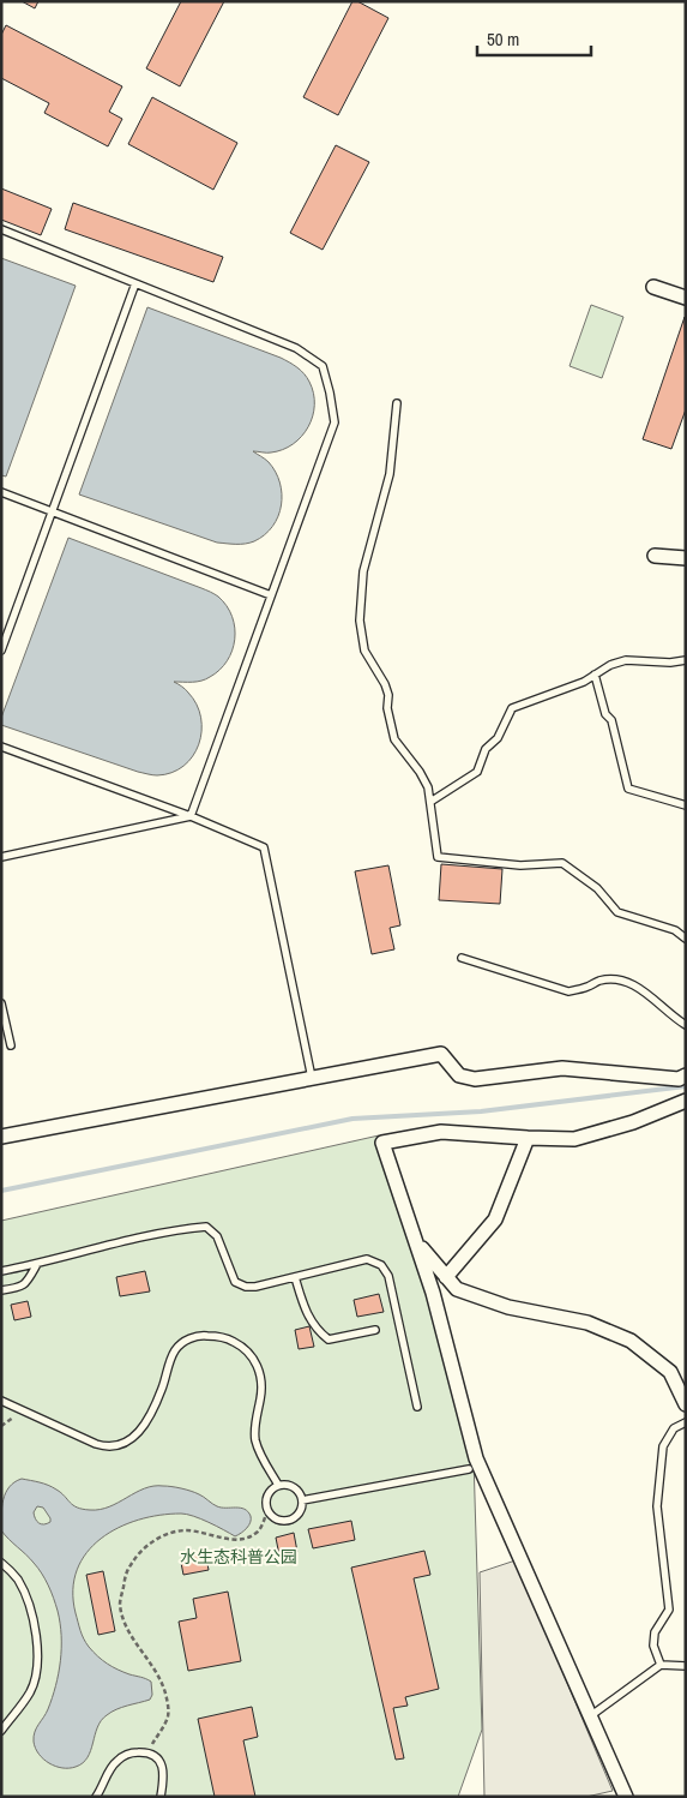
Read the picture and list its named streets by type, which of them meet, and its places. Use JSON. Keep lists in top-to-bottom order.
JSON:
{
  "parks": ["水生态科普公园"],
  "scale_bar": "50 m"
}
